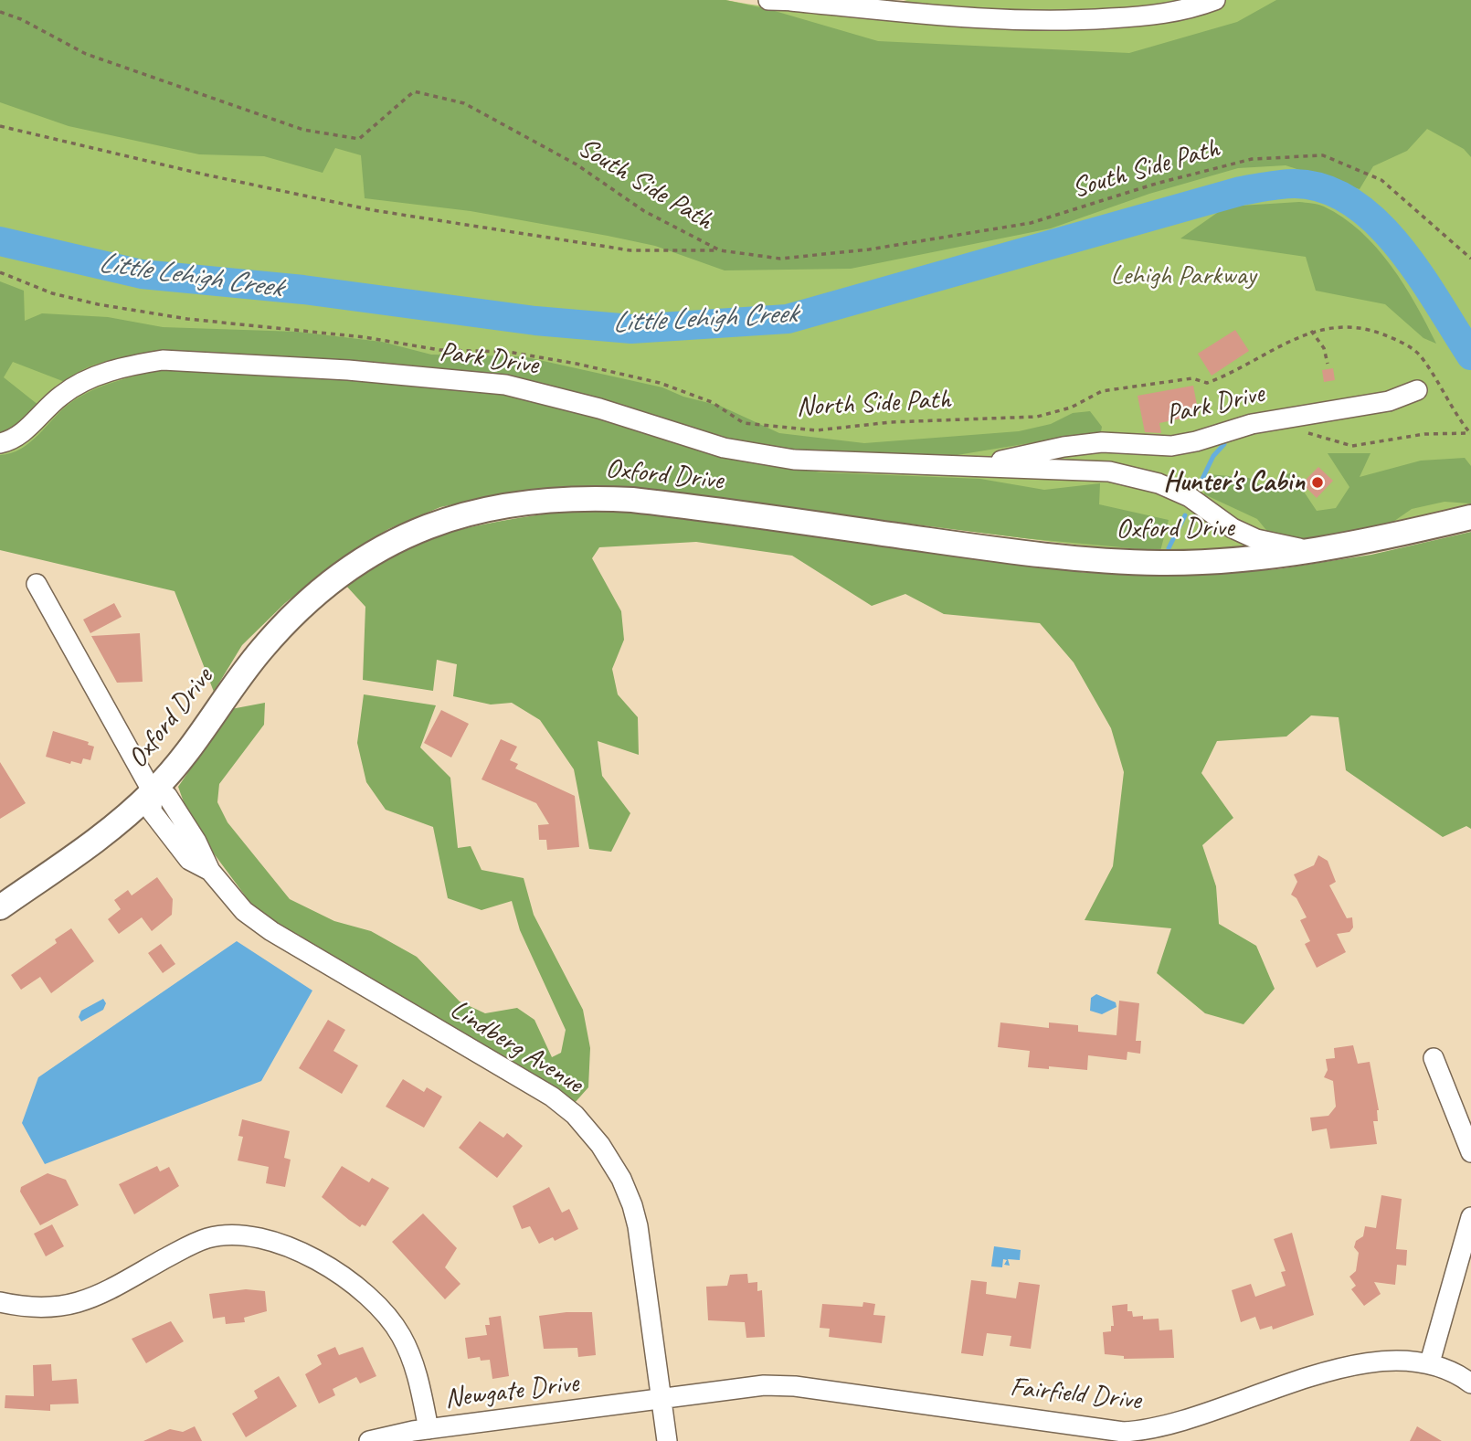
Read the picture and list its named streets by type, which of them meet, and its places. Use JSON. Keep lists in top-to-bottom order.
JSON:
{
  "streets": {
    "main road": ["Oxford Drive"],
    "street": [
      "Park Drive",
      "Lindberg Avenue",
      "Newgate Drive",
      "Fairfield Drive"
    ],
    "path": ["South Side Path", "North Side Path"]
  },
  "crossings": [
    ["Park Drive", "Oxford Drive"],
    ["Oxford Drive", "Lindberg Avenue"],
    ["Lindberg Avenue", "Newgate Drive"],
    ["Lindberg Avenue", "Fairfield Drive"],
    ["Newgate Drive", "Fairfield Drive"]
  ],
  "water": ["Little Lehigh Creek"],
  "parks": ["Lehigh Parkway"],
  "places": ["Hunter's Cabin"]
}
